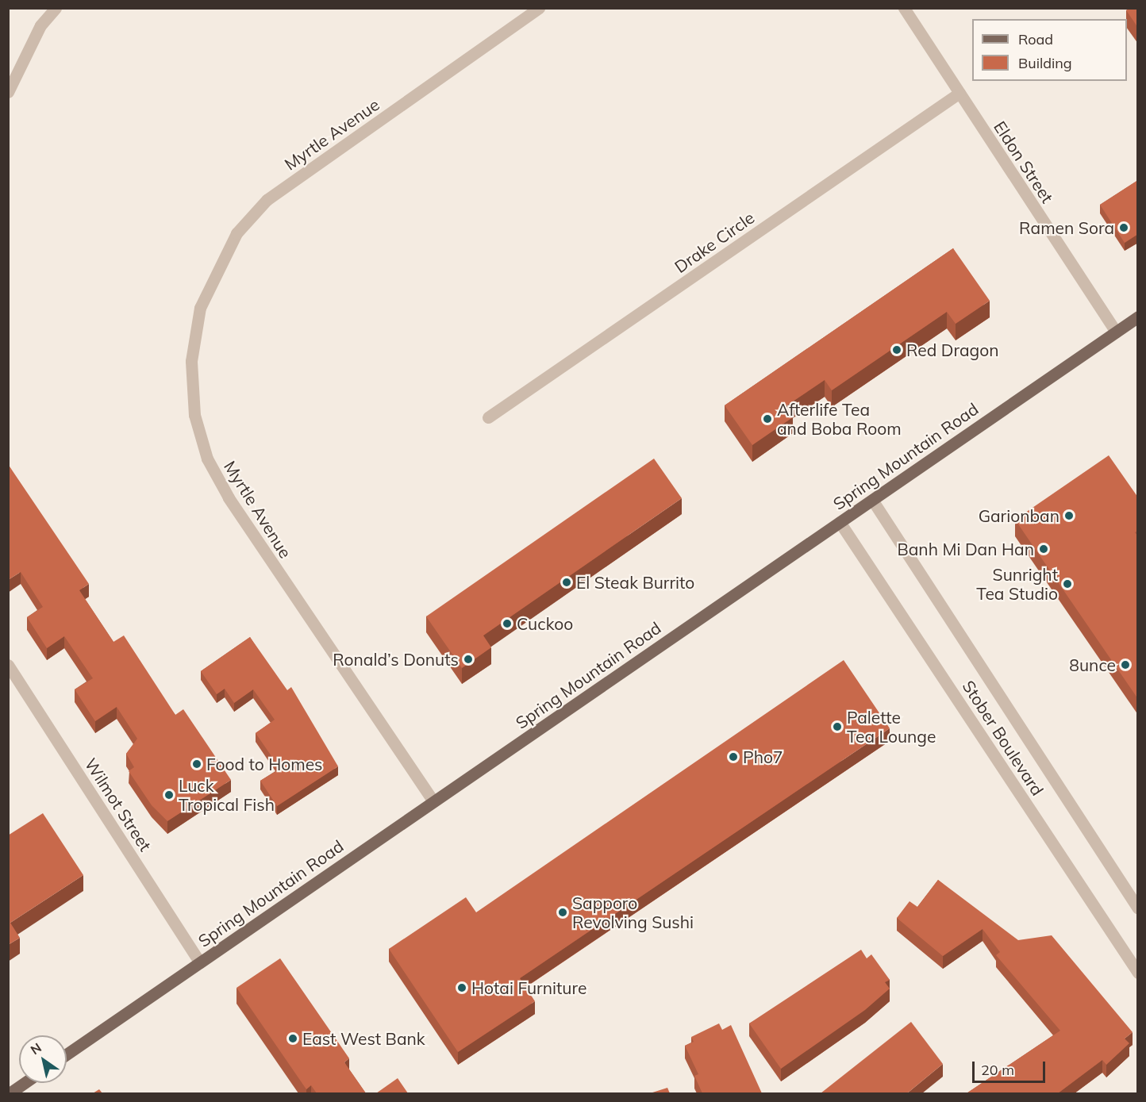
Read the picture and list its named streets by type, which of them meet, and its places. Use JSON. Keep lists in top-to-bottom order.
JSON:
{
  "streets": {
    "main road": ["Spring Mountain Road"],
    "street": [
      "Myrtle Avenue",
      "Eldon Street",
      "Drake Circle",
      "Stober Boulevard",
      "Wilmot Street"
    ]
  },
  "crossings": [
    ["Myrtle Avenue", "Spring Mountain Road"],
    ["Eldon Street", "Drake Circle"],
    ["Eldon Street", "Spring Mountain Road"],
    ["Spring Mountain Road", "Stober Boulevard"],
    ["Spring Mountain Road", "Wilmot Street"]
  ],
  "places": [
    "Ramen Sora",
    "Red Dragon",
    "Afterlife Tea and Boba Room",
    "Garionban",
    "Banh Mi Dan Han",
    "El Steak Burrito",
    "Sunright Tea Studio",
    "Cuckoo",
    "Ronald’s Donuts",
    "8unce",
    "Palette Tea Lounge",
    "Pho7",
    "Food to Homes",
    "Luck Tropical Fish",
    "Sapporo Revolving Sushi",
    "Hotai Furniture",
    "East West Bank"
  ],
  "legend": ["Road", "Building"],
  "scale_bar": "20 m",
  "north": "top left"
}
